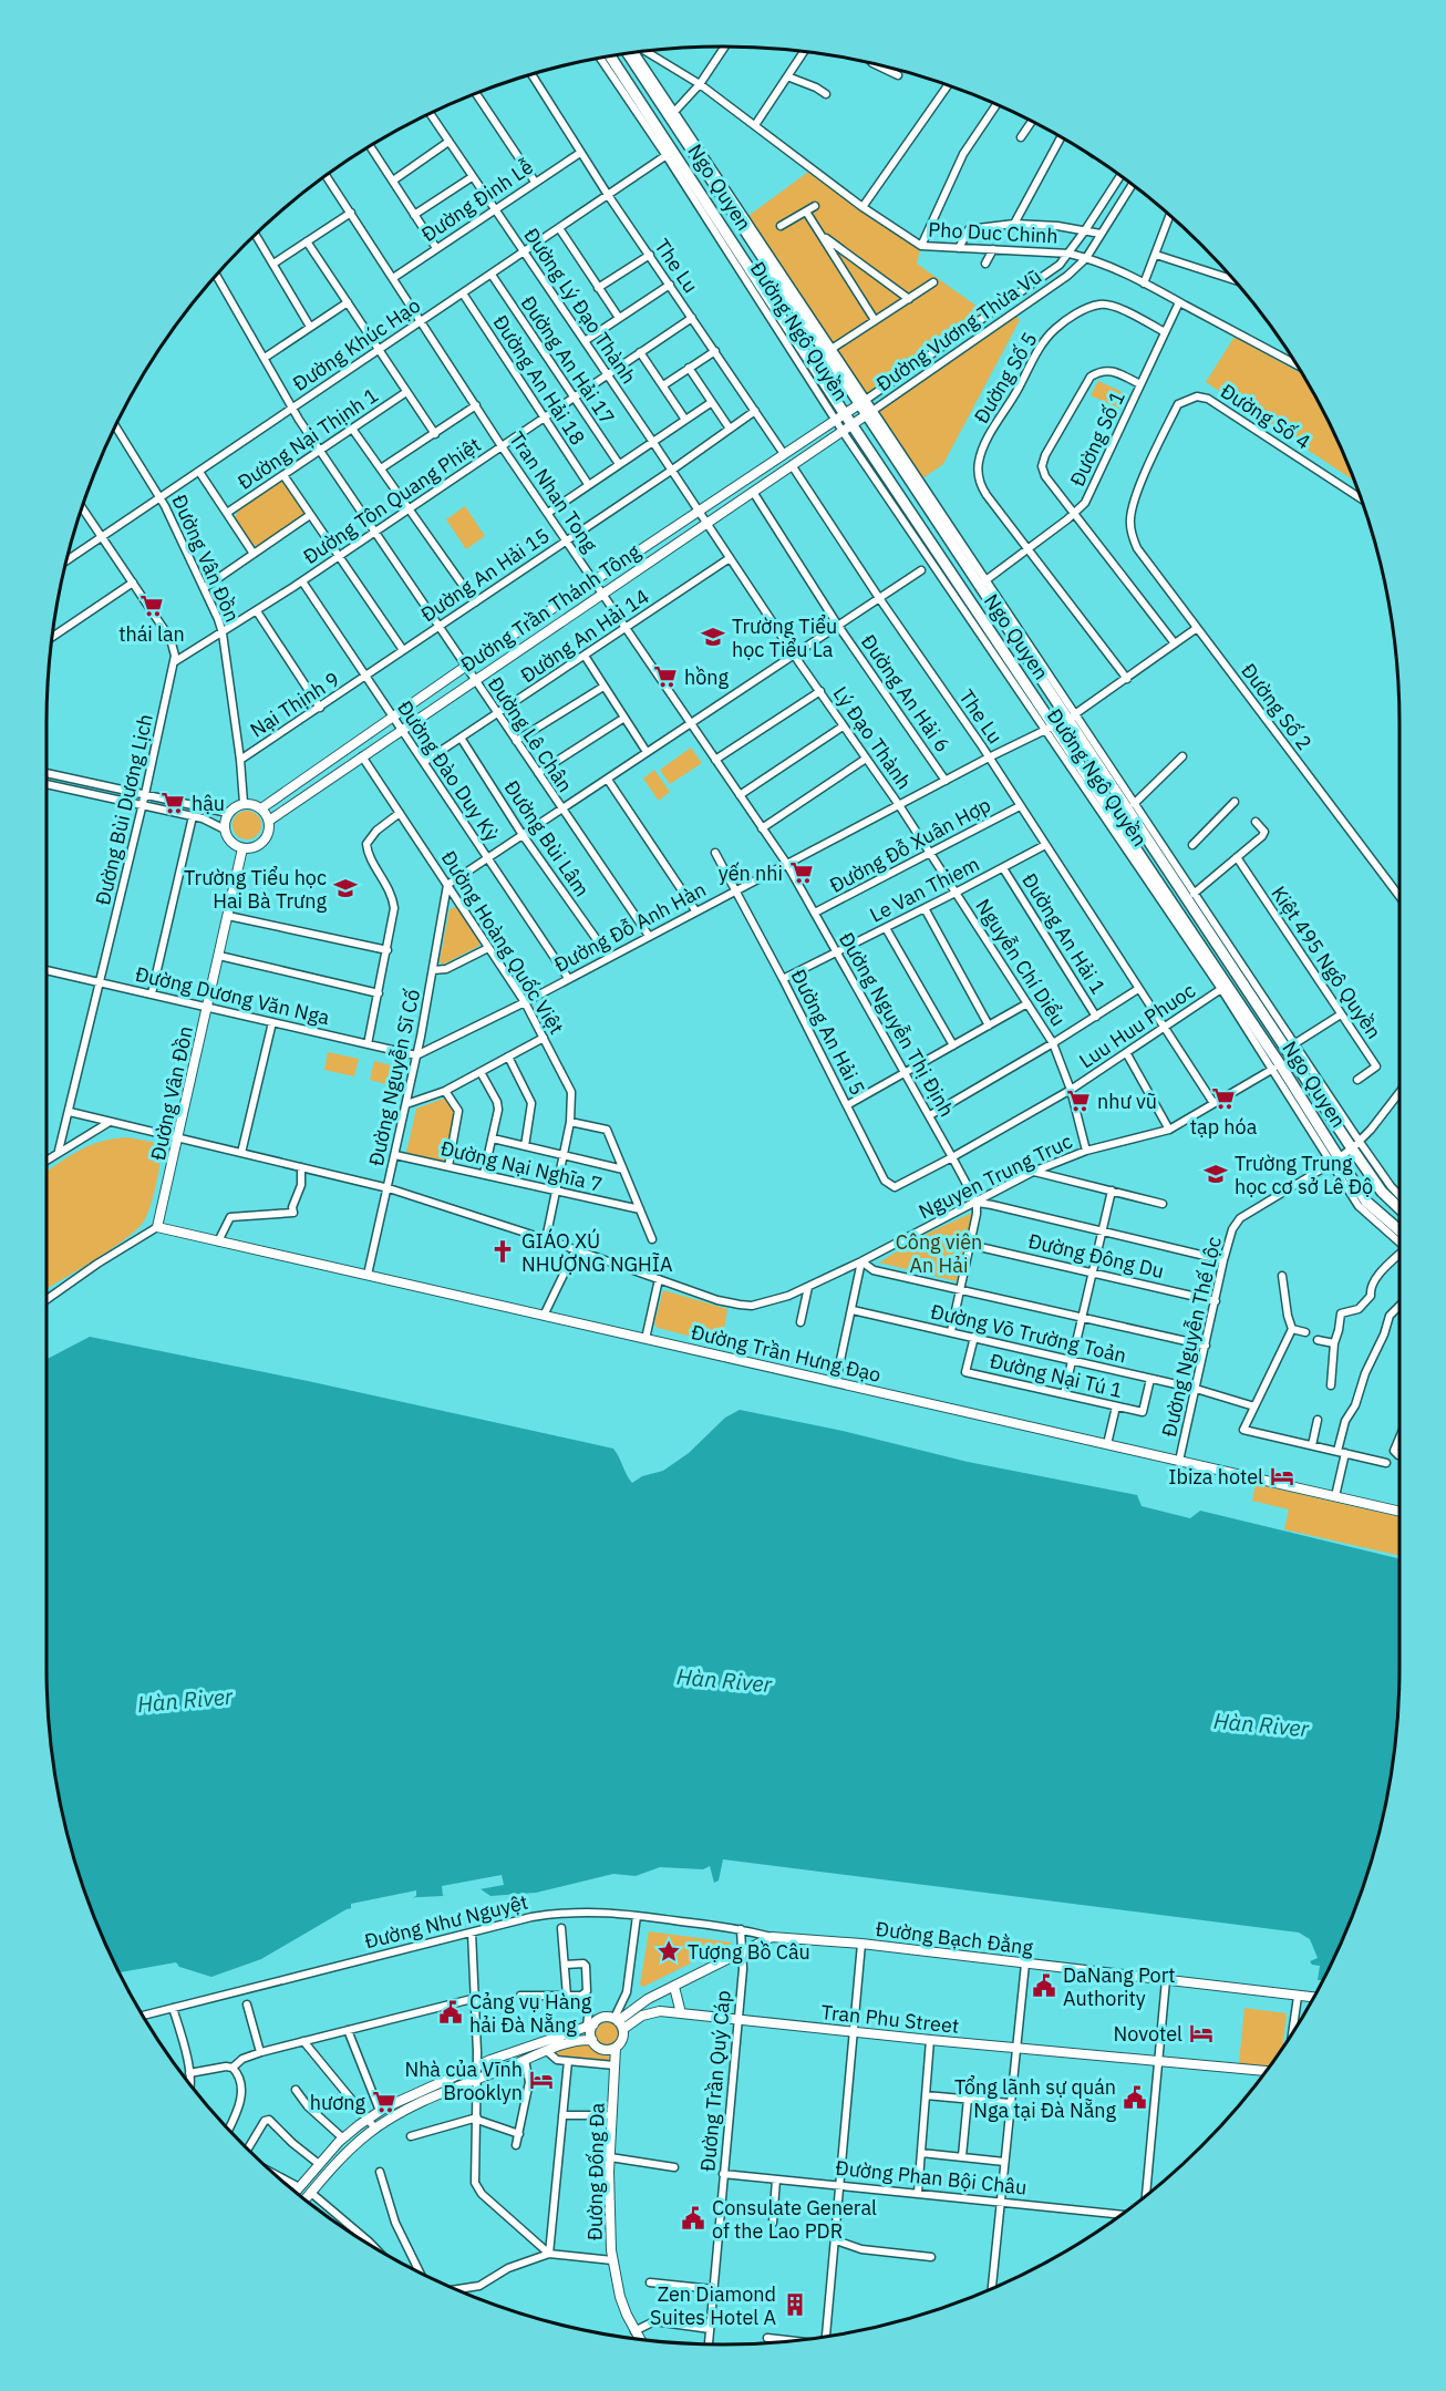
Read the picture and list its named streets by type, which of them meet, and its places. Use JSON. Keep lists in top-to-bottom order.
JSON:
{
  "streets": {
    "highway": ["Ngo Quyen"],
    "main road": [
      "Đường Vân Đồn",
      "Đường Trần Thánh Tông",
      "Đường Trần Hưng Đạo",
      "Đường Bạch Đằng",
      "Tran Phu Street",
      "Đường Đống Đa"
    ],
    "street": [
      "Đường Đinh Lễ",
      "Pho Duc Chinh",
      "The Lu",
      "Đường Lý Đạo Thành",
      "Đường Vương Thừa Vũ",
      "Đường Ngô Quyền",
      "Đường Khúc Hạo",
      "Đường An Hải 17",
      "Đường Số 5",
      "Đường An Hải 18",
      "Đường Số 4",
      "Đường Nại Thịnh 1",
      "Đường Số 1",
      "Tran Nhan Tong",
      "Đường Tôn Quang Phiệt",
      "Đường An Hải 15",
      "Đường An Hải 14",
      "Đường An Hải 6",
      "Nại Thịnh 9",
      "Đường Số 2",
      "Đường Lê Chân",
      "Lý Đạo Thành",
      "Đường Đào Duy Kỳ",
      "Đường Bùi Dương Lịch",
      "Đường Bùi Lâm",
      "Đường Đỗ Xuân Hợp",
      "Le Van Thiem",
      "Đường Đỗ Anh Hàn",
      "Đường An Hải 1",
      "Đường Hoàng Quốc Việt",
      "Nguyễn Chí Diểu",
      "Kiệt 495 Ngô Quyền",
      "Đường Dương Văn Nga",
      "Đường Nguyễn Thị Định",
      "Luu Huu Phuoc",
      "Đường An Hải 5",
      "Đường Nguyễn Sĩ Cố",
      "Đường Nại Nghĩa 7",
      "Nguyen Trung Truc",
      "Đường Đông Du",
      "Đường Võ Trường Toản",
      "Đường Nguyễn Thế Lộc",
      "Đường Nại Tú 1",
      "Đường Như Nguyệt",
      "Đường Trần Quý Cáp",
      "Đường Phan Bội Châu"
    ]
  },
  "crossings": [
    ["Ngo Quyen", "Đường Vương Thừa Vũ"],
    ["Ngo Quyen", "Đường Ngô Quyền"],
    ["Ngo Quyen", "Đường Khúc Hạo"],
    ["Ngo Quyen", "Đường Số 1"],
    ["Ngo Quyen", "Đường Trần Thánh Tông"],
    ["Ngo Quyen", "Đường Đỗ Anh Hàn"],
    ["Ngo Quyen", "Đường Nguyễn Thế Lộc"],
    ["Đường Đinh Lễ", "The Lu"],
    ["Đường Đinh Lễ", "Đường Lý Đạo Thành"],
    ["Đường Đinh Lễ", "Tran Nhan Tong"],
    ["Pho Duc Chinh", "Đường Vương Thừa Vũ"],
    ["Pho Duc Chinh", "Đường Số 1"],
    ["The Lu", "Đường Khúc Hạo"],
    ["The Lu", "Đường Tôn Quang Phiệt"],
    ["The Lu", "Đường An Hải 15"],
    ["The Lu", "Đường Trần Thánh Tông"],
    ["The Lu", "Đường Đỗ Xuân Hợp"],
    ["The Lu", "Le Van Thiem"],
    ["The Lu", "Đường Đỗ Anh Hàn"],
    ["The Lu", "Luu Huu Phuoc"],
    ["The Lu", "Nguyen Trung Truc"],
    ["Đường Lý Đạo Thành", "Đường Khúc Hạo"],
    ["Đường Lý Đạo Thành", "Đường Tôn Quang Phiệt"],
    ["Đường Lý Đạo Thành", "Đường An Hải 15"],
    ["Đường Lý Đạo Thành", "Đường Trần Thánh Tông"],
    ["Đường Lý Đạo Thành", "Lý Đạo Thành"],
    ["Đường Vương Thừa Vũ", "Đường Ngô Quyền"],
    ["Đường Vương Thừa Vũ", "Đường Trần Thánh Tông"],
    ["Đường Ngô Quyền", "Đường Trần Thánh Tông"],
    ["Đường Ngô Quyền", "Đường Đỗ Anh Hàn"],
    ["Đường Ngô Quyền", "Luu Huu Phuoc"],
    ["Đường Ngô Quyền", "Nguyen Trung Truc"],
    ["Đường Ngô Quyền", "Đường Nguyễn Thế Lộc"],
    ["Đường Khúc Hạo", "Đường An Hải 17"],
    ["Đường Khúc Hạo", "Đường An Hải 18"],
    ["Đường Khúc Hạo", "Tran Nhan Tong"],
    ["Đường Khúc Hạo", "Đường Vân Đồn"],
    ["Đường Khúc Hạo", "Đường Lê Chân"],
    ["Đường Khúc Hạo", "Đường Bùi Dương Lịch"],
    ["Đường An Hải 17", "Đường Tôn Quang Phiệt"],
    ["Đường Số 5", "Đường Số 1"],
    ["Đường An Hải 18", "Đường Tôn Quang Phiệt"],
    ["Đường Số 4", "Đường Số 2"],
    ["Đường Nại Thịnh 1", "Đường Lê Chân"],
    ["Tran Nhan Tong", "Đường Tôn Quang Phiệt"],
    ["Tran Nhan Tong", "Đường An Hải 15"],
    ["Tran Nhan Tong", "Đường Trần Thánh Tông"],
    ["Tran Nhan Tong", "Đường An Hải 14"],
    ["Tran Nhan Tong", "Đường Đỗ Anh Hàn"],
    ["Tran Nhan Tong", "Đường Nguyễn Thị Định"],
    ["Đường Tôn Quang Phiệt", "Đường Vân Đồn"],
    ["Đường Tôn Quang Phiệt", "Đường Lê Chân"],
    ["Đường Tôn Quang Phiệt", "Đường Đào Duy Kỳ"],
    ["Đường Tôn Quang Phiệt", "Đường Bùi Dương Lịch"],
    ["Đường Vân Đồn", "Đường Trần Thánh Tông"],
    ["Đường Vân Đồn", "Nại Thịnh 9"],
    ["Đường Vân Đồn", "Đường Dương Văn Nga"],
    ["Đường Vân Đồn", "Nguyen Trung Truc"],
    ["Đường Vân Đồn", "Đường Trần Hưng Đạo"],
    ["Đường An Hải 15", "Nại Thịnh 9"],
    ["Đường An Hải 15", "Đường Lê Chân"],
    ["Đường An Hải 15", "Đường Đào Duy Kỳ"],
    ["Đường Trần Thánh Tông", "Đường An Hải 6"],
    ["Đường Trần Thánh Tông", "Đường Lê Chân"],
    ["Đường Trần Thánh Tông", "Lý Đạo Thành"],
    ["Đường Trần Thánh Tông", "Đường Đào Duy Kỳ"],
    ["Đường Trần Thánh Tông", "Đường Hoàng Quốc Việt"],
    ["Đường An Hải 14", "Đường Lê Chân"],
    ["Đường An Hải 14", "Lý Đạo Thành"],
    ["Đường An Hải 14", "Đường Đào Duy Kỳ"],
    ["Đường An Hải 14", "Đường Bùi Lâm"],
    ["Đường An Hải 6", "Đường Đỗ Anh Hàn"],
    ["Nại Thịnh 9", "Đường Đào Duy Kỳ"],
    ["Đường Số 2", "Đường Đỗ Anh Hàn"],
    ["Đường Lê Chân", "Đường Đỗ Anh Hàn"],
    ["Lý Đạo Thành", "Đường Đỗ Anh Hàn"],
    ["Lý Đạo Thành", "Nguyễn Chí Diểu"],
    ["Đường Đào Duy Kỳ", "Đường Đỗ Anh Hàn"],
    ["Đường Bùi Dương Lịch", "Đường Dương Văn Nga"],
    ["Đường Bùi Dương Lịch", "Nguyen Trung Truc"],
    ["Đường Bùi Lâm", "Đường Đỗ Anh Hàn"],
    ["Đường Đỗ Xuân Hợp", "Nguyễn Chí Diểu"],
    ["Đường Đỗ Xuân Hợp", "Đường Nguyễn Thị Định"],
    ["Le Van Thiem", "Đường An Hải 1"],
    ["Le Van Thiem", "Nguyễn Chí Diểu"],
    ["Le Van Thiem", "Đường Nguyễn Thị Định"],
    ["Le Van Thiem", "Đường An Hải 5"],
    ["Đường Đỗ Anh Hàn", "Đường Hoàng Quốc Việt"],
    ["Đường Đỗ Anh Hàn", "Nguyễn Chí Diểu"],
    ["Đường Đỗ Anh Hàn", "Đường Dương Văn Nga"],
    ["Đường Đỗ Anh Hàn", "Đường Nguyễn Thị Định"],
    ["Đường Đỗ Anh Hàn", "Đường An Hải 5"],
    ["Đường Đỗ Anh Hàn", "Đường Nguyễn Sĩ Cố"],
    ["Đường Hoàng Quốc Việt", "Đường Nguyễn Sĩ Cố"],
    ["Đường Hoàng Quốc Việt", "Đường Nại Nghĩa 7"],
    ["Đường Hoàng Quốc Việt", "Nguyen Trung Truc"],
    ["Nguyễn Chí Diểu", "Luu Huu Phuoc"],
    ["Nguyễn Chí Diểu", "Nguyen Trung Truc"],
    ["Đường Dương Văn Nga", "Đường Nguyễn Sĩ Cố"],
    ["Đường Nguyễn Thị Định", "Luu Huu Phuoc"],
    ["Đường Nguyễn Thị Định", "Nguyen Trung Truc"],
    ["Luu Huu Phuoc", "Đường An Hải 5"],
    ["Đường Nguyễn Sĩ Cố", "Đường Nại Nghĩa 7"],
    ["Đường Nguyễn Sĩ Cố", "Nguyen Trung Truc"],
    ["Đường Nguyễn Sĩ Cố", "Đường Trần Hưng Đạo"],
    ["Đường Đông Du", "Đường Nguyễn Thế Lộc"],
    ["Đường Võ Trường Toản", "Đường Nguyễn Thế Lộc"],
    ["Đường Võ Trường Toản", "Đường Nại Tú 1"],
    ["Đường Nguyễn Thế Lộc", "Đường Trần Hưng Đạo"],
    ["Đường Như Nguyệt", "Đường Bạch Đằng"],
    ["Đường Như Nguyệt", "Đường Trần Quý Cáp"],
    ["Tran Phu Street", "Đường Trần Quý Cáp"],
    ["Tran Phu Street", "Đường Đống Đa"],
    ["Đường Trần Quý Cáp", "Đường Phan Bội Châu"]
  ],
  "water": ["Hàn River"],
  "parks": ["Công viên An Hải"],
  "places": {
    "supermarket": [
      "thái lan",
      "hồng",
      "hậu",
      "yến nhi",
      "tạp hóa",
      "như vũ",
      "hương"
    ],
    "school or university": ["Trường Tiểu học Tiểu La", "Trường Tiểu học Hai Bà Trưng", "Trường Trung học cơ sở Lê Độ"],
    "church": ["GIÁO XÚ NHƯỢNG NGHĨA"],
    "hotel": ["Ibiza hotel", "Novotel", "Nhà của Vĩnh Brooklyn"],
    "place": ["Tượng Bồ Câu"],
    "public building": [
      "DaNang Port Authority",
      "Cảng vụ Hàng hải Đà Nẵng",
      "Tổng lãnh sự quán Nga tại Đà Nẵng",
      "Consulate General of the Lao PDR"
    ],
    "building": ["Zen Diamond Suites Hotel A"]
  }
}
